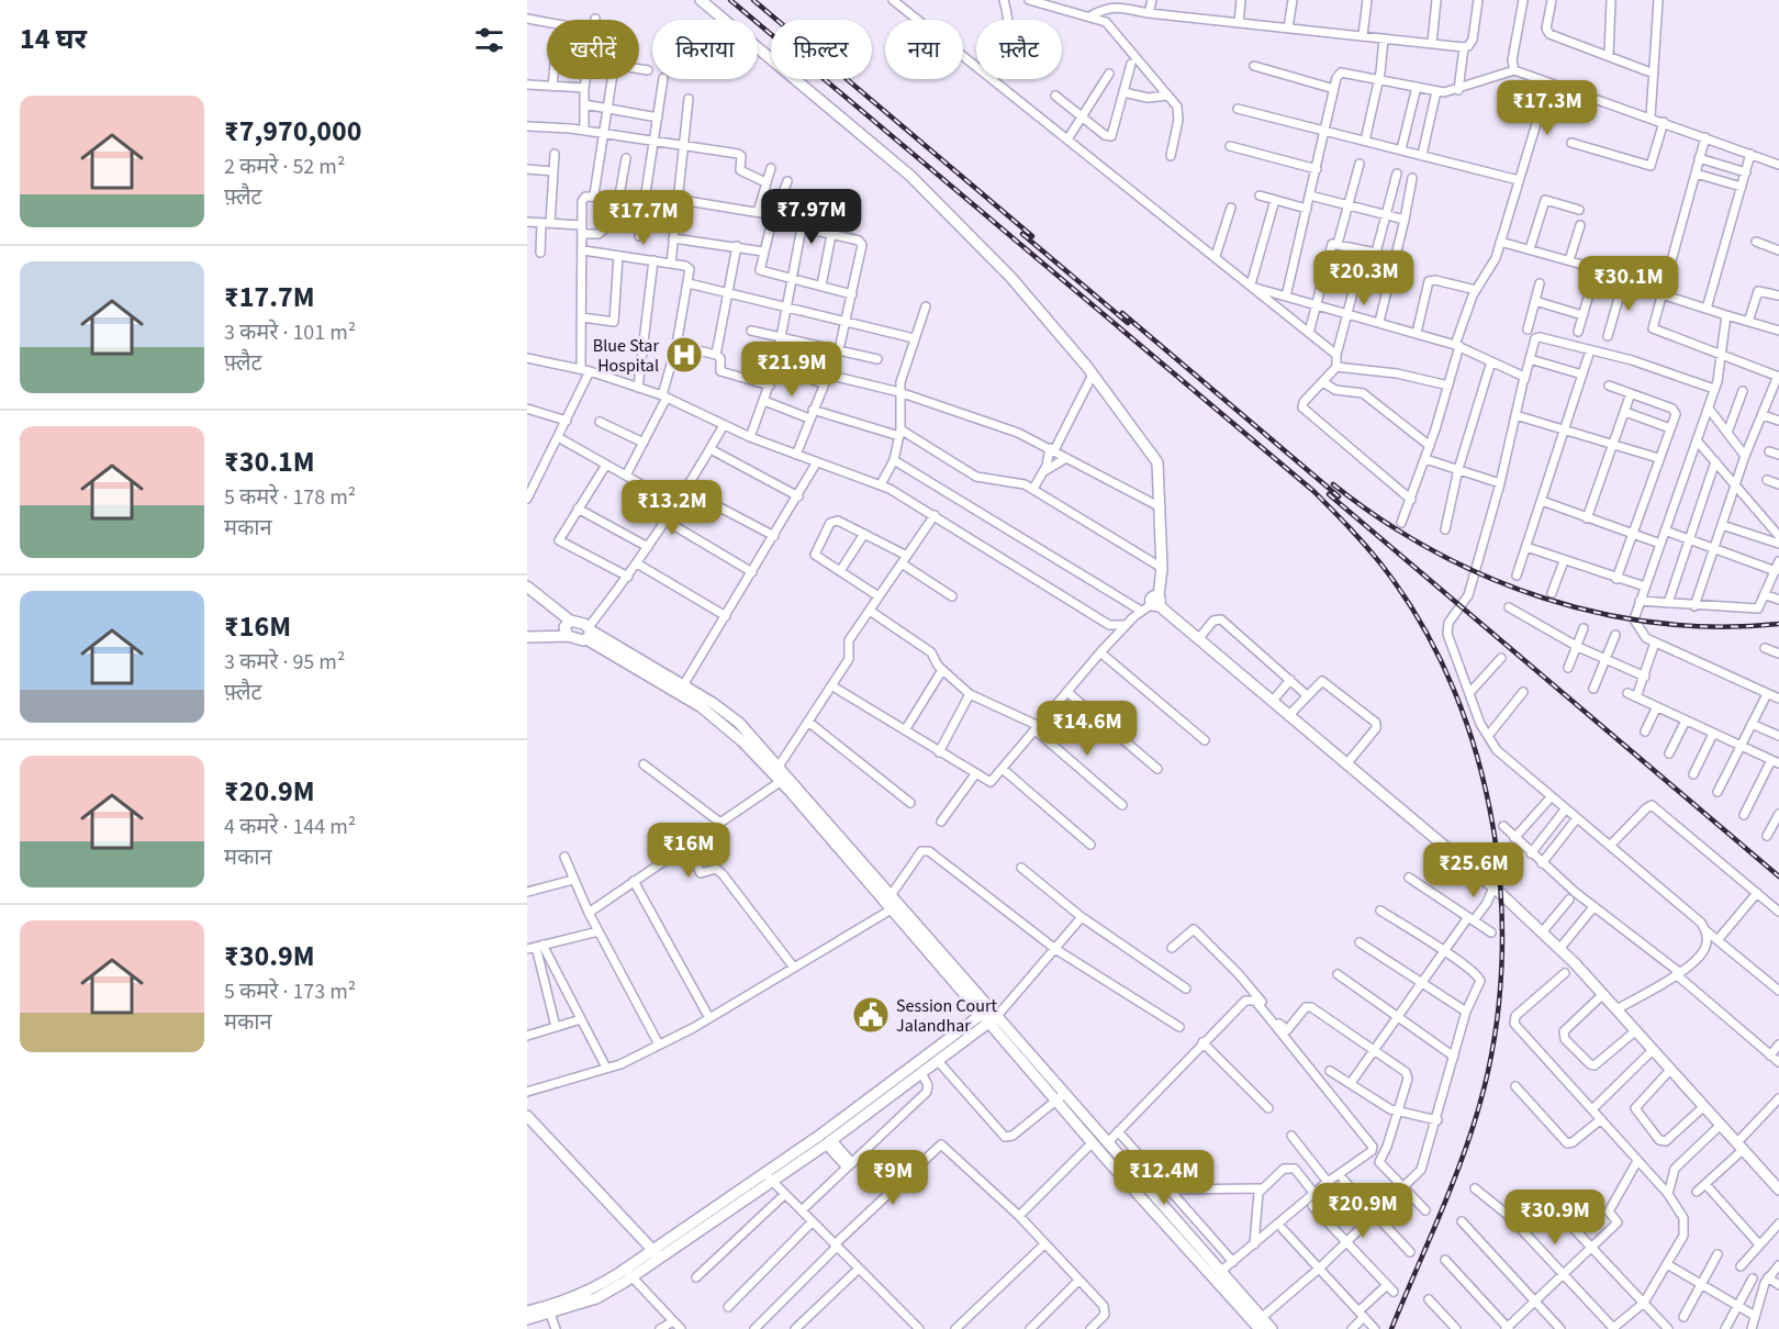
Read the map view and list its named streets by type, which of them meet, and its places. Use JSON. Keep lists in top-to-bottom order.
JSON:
{
  "places": {
    "hospital": ["Blue Star Hospital"],
    "public building": ["Session Court Jalandhar"]
  },
  "page": {
    "heading": "14 घर",
    "chip": [
      "खरीदें",
      "किराया",
      "फ़िल्टर",
      "नया",
      "फ़्लैट"
    ],
    "list": [
      {
        "name": "₹7,970,000",
        "note": "2 कमरे · 52 m² · फ़्लैट"
      },
      {
        "name": "₹17.7M",
        "note": "3 कमरे · 101 m² · फ़्लैट"
      },
      {
        "name": "₹30.1M",
        "note": "5 कमरे · 178 m² · मकान"
      },
      {
        "name": "₹16M",
        "note": "3 कमरे · 95 m² · फ़्लैट"
      },
      {
        "name": "₹20.9M",
        "note": "4 कमरे · 144 m² · मकान"
      },
      {
        "name": "₹30.9M",
        "note": "5 कमरे · 173 m² · मकान"
      }
    ],
    "price": [
      "₹17.3M",
      "₹7.97M",
      "₹17.7M",
      "₹20.3M",
      "₹30.1M",
      "₹21.9M",
      "₹13.2M",
      "₹14.6M",
      "₹16M",
      "₹25.6M",
      "₹9M",
      "₹12.4M",
      "₹20.9M",
      "₹30.9M"
    ]
  }
}
